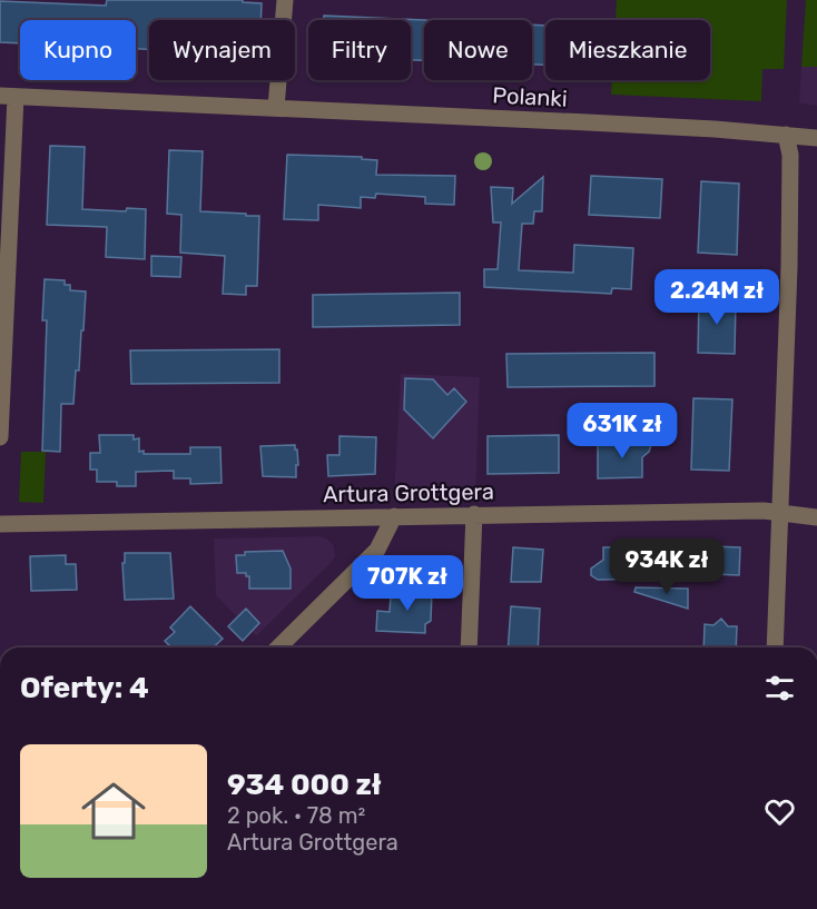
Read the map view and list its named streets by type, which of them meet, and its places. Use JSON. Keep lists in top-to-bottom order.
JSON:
{
  "streets": {
    "street": ["Polanki", "Artura Grottgera"]
  },
  "page": {
    "chip": [
      "Kupno",
      "Wynajem",
      "Filtry",
      "Nowe",
      "Mieszkanie"
    ],
    "price": [
      "2.24M zł",
      "631K zł",
      "934K zł",
      "707K zł"
    ],
    "heading": "Oferty: 4",
    "list": [
      {
        "name": "934 000 zł",
        "note": "2 pok. · 78 m² · Artura Grottgera"
      }
    ]
  }
}
